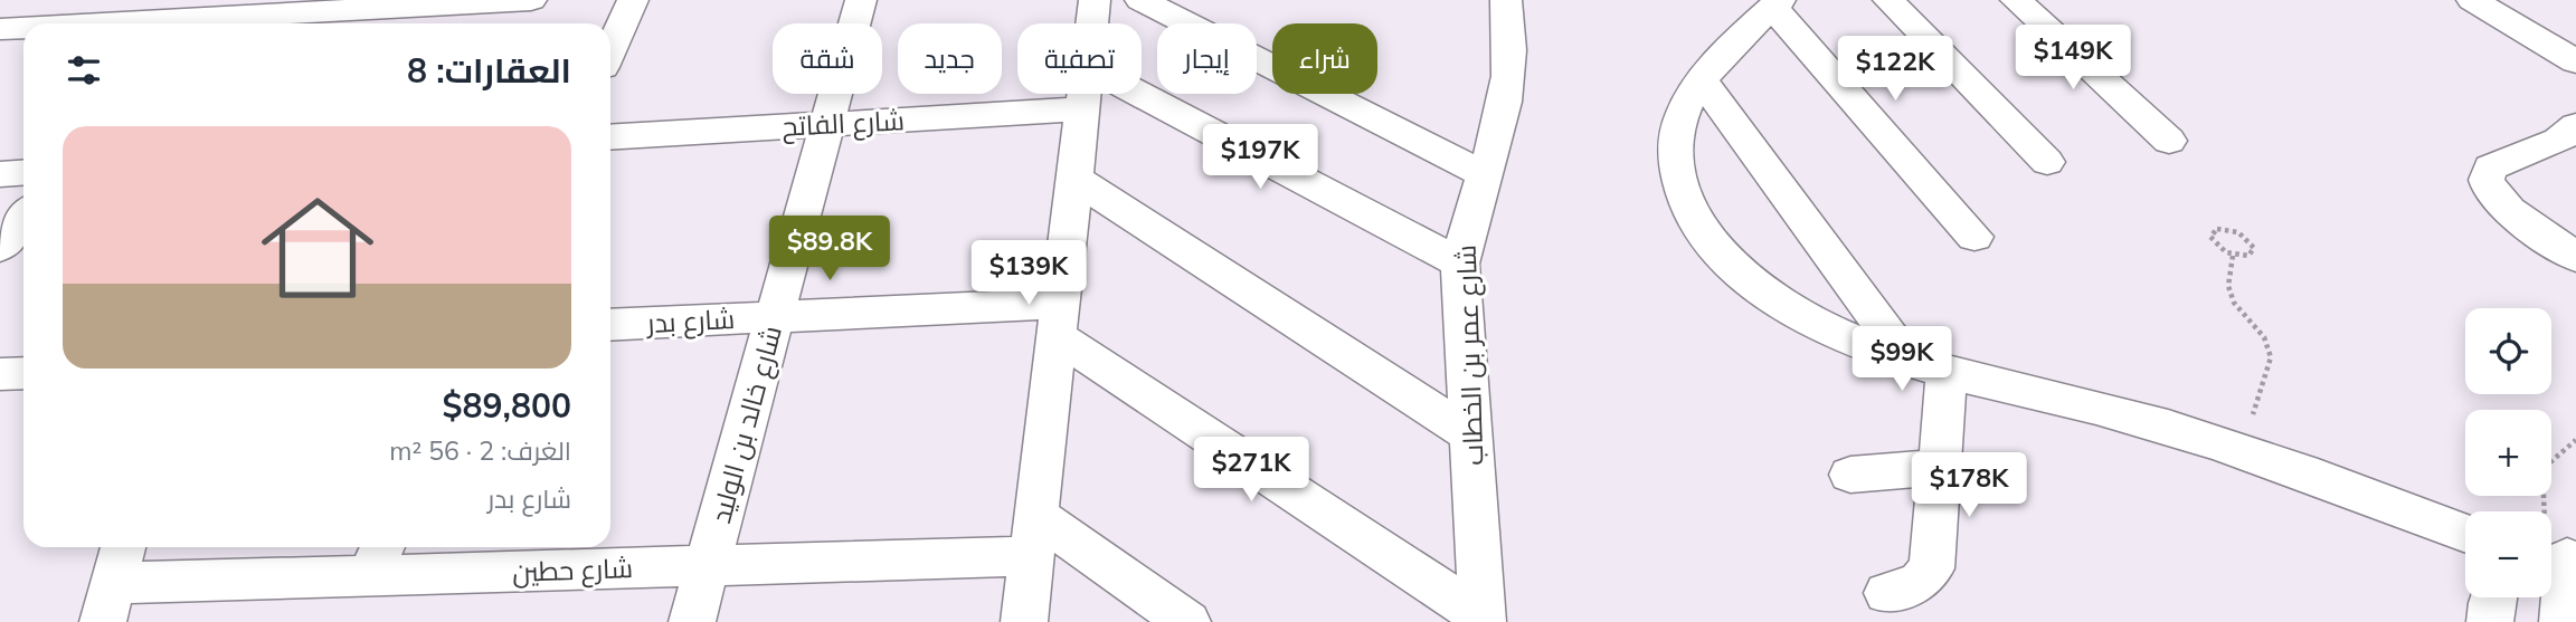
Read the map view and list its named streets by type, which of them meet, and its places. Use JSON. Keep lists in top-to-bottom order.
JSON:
{
  "streets": {
    "street": [
      "شارع الفاتح",
      "شارع بدر",
      "شارع عمر بن الخطاب",
      "شارع خالد بن الوليد",
      "شارع حطين"
    ]
  },
  "crossings": [
    ["شارع الفاتح", "شارع خالد بن الوليد"],
    ["شارع بدر", "شارع خالد بن الوليد"],
    ["شارع خالد بن الوليد", "شارع حطين"]
  ],
  "page": {
    "chip": [
      "شراء",
      "إيجار",
      "تصفية",
      "جديد",
      "شقة"
    ],
    "heading": "العقارات: 8",
    "price": [
      "$149K",
      "$122K",
      "$197K",
      "$89.8K",
      "$139K",
      "$99K",
      "$271K",
      "$178K"
    ],
    "list": [
      {
        "name": "$89,800",
        "note": "الغرف: 2 · 56 m² · شارع بدر"
      }
    ],
    "map_buttons": ["+", "−"]
  }
}
